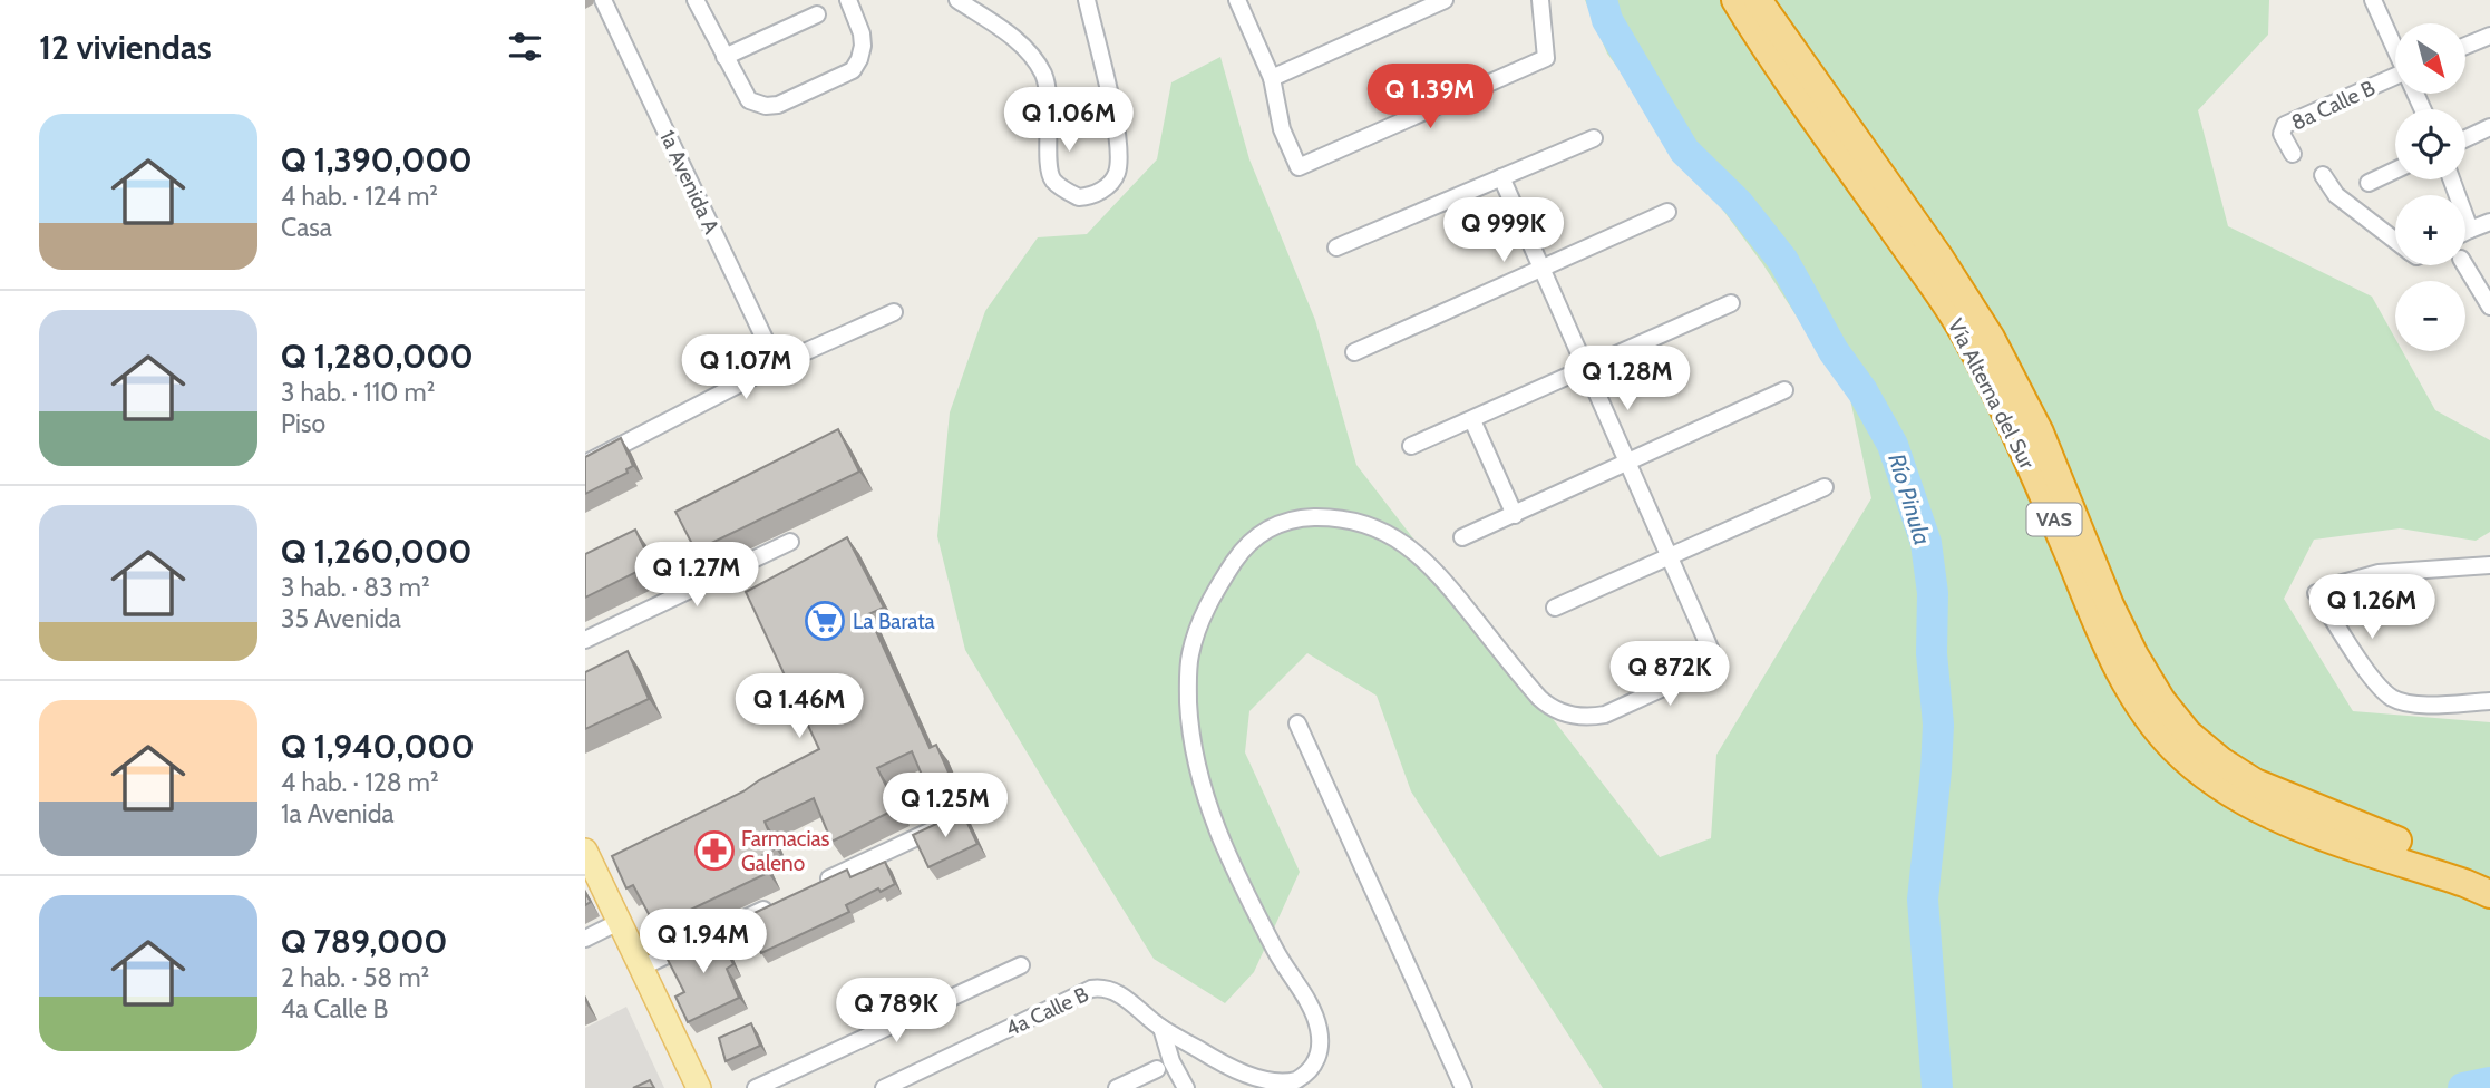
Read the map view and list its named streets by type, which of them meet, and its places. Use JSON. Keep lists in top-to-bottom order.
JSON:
{
  "streets": {
    "highway": ["Vía Alterna del Sur", "VAS"],
    "street": ["8a Calle B", "1a Avenida A", "4a Calle B"]
  },
  "water": ["Río Pinula"],
  "places": {
    "supermarket": ["La Barata"],
    "pharmacy": ["Farmacias Galeno"]
  },
  "north": "bottom right",
  "page": {
    "heading": "12 viviendas",
    "map_buttons": ["+", "−"],
    "price": [
      "Q 1.39M",
      "Q 1.06M",
      "Q 999K",
      "Q 1.07M",
      "Q 1.28M",
      "Q 1.27M",
      "Q 1.26M",
      "Q 872K",
      "Q 1.46M",
      "Q 1.25M",
      "Q 1.94M",
      "Q 789K"
    ],
    "list": [
      {
        "name": "Q 1,390,000",
        "note": "4 hab. · 124 m² · Casa"
      },
      {
        "name": "Q 1,280,000",
        "note": "3 hab. · 110 m² · Piso"
      },
      {
        "name": "Q 1,260,000",
        "note": "3 hab. · 83 m² · 35 Avenida"
      },
      {
        "name": "Q 1,940,000",
        "note": "4 hab. · 128 m² · 1a Avenida"
      },
      {
        "name": "Q 789,000",
        "note": "2 hab. · 58 m² · 4a Calle B"
      }
    ]
  }
}
